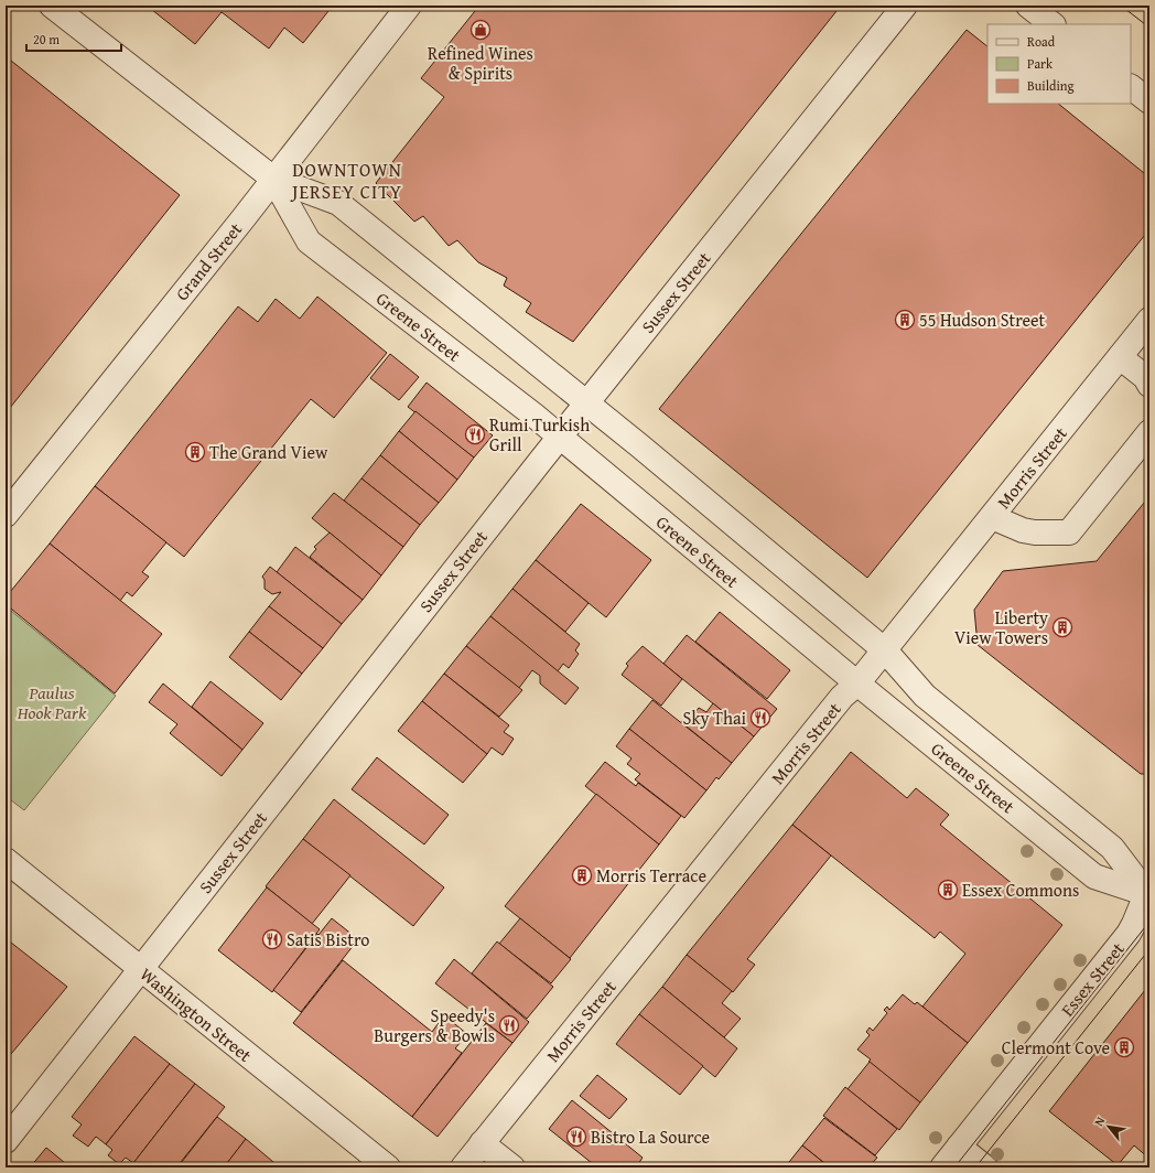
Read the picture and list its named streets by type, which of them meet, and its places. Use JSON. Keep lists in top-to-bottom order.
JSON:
{
  "streets": {
    "street": [
      "Grand Street",
      "Sussex Street",
      "Greene Street",
      "Morris Street",
      "Essex Street",
      "Washington Street"
    ]
  },
  "crossings": [
    ["Grand Street", "Greene Street"],
    ["Sussex Street", "Greene Street"],
    ["Sussex Street", "Washington Street"],
    ["Greene Street", "Morris Street"],
    ["Greene Street", "Essex Street"]
  ],
  "districts": ["DOWNTOWN JERSEY CITY"],
  "parks": ["Paulus Hook Park"],
  "places": {
    "shop": ["Refined Wines & Spirits"],
    "building": [
      "55 Hudson Street",
      "The Grand View",
      "Liberty View Towers",
      "Morris Terrace",
      "Essex Commons",
      "Clermont Cove"
    ],
    "restaurant": [
      "Rumi Turkish Grill",
      "Sky Thai",
      "Satis Bistro",
      "Speedy's Burgers & Bowls",
      "Bistro La Source"
    ]
  },
  "legend": ["Road", "Park", "Building"],
  "scale_bar": "20 m",
  "north": "top left"
}
